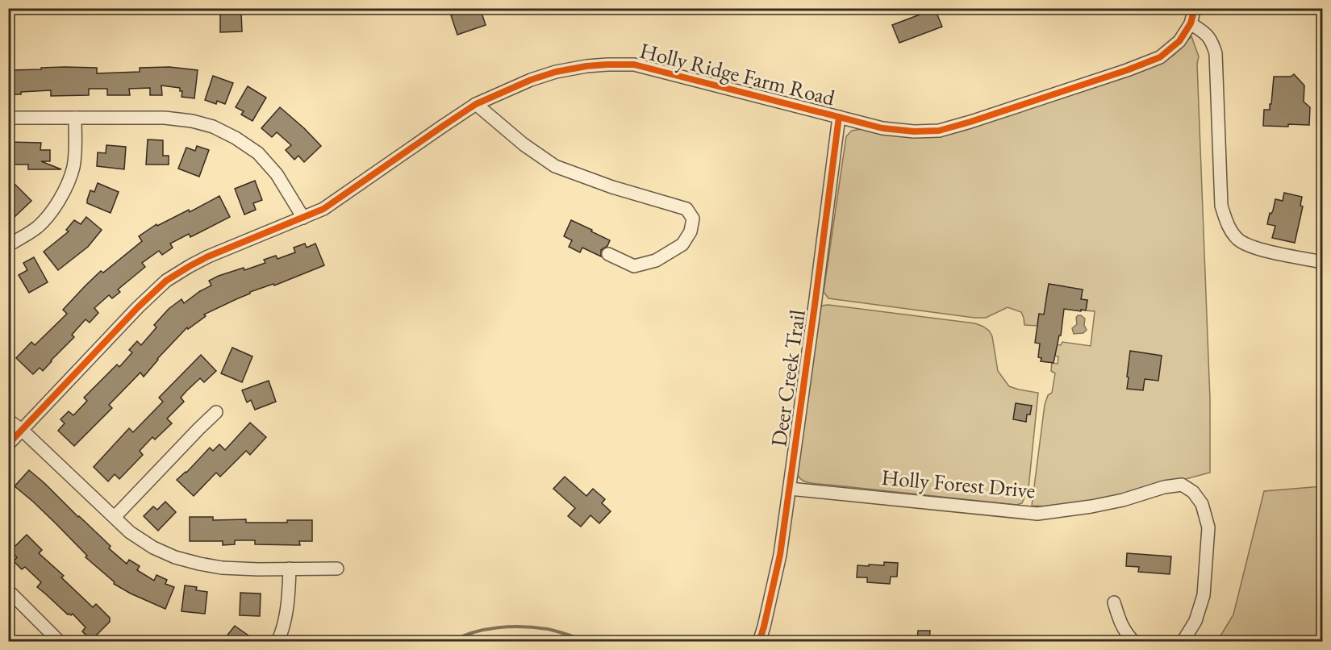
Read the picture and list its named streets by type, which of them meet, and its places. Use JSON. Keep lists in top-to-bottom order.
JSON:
{
  "streets": {
    "street": ["Holly Ridge Farm Road", "Deer Creek Trail", "Holly Forest Drive"]
  },
  "crossings": [
    ["Holly Ridge Farm Road", "Deer Creek Trail"],
    ["Deer Creek Trail", "Holly Forest Drive"]
  ]
}
